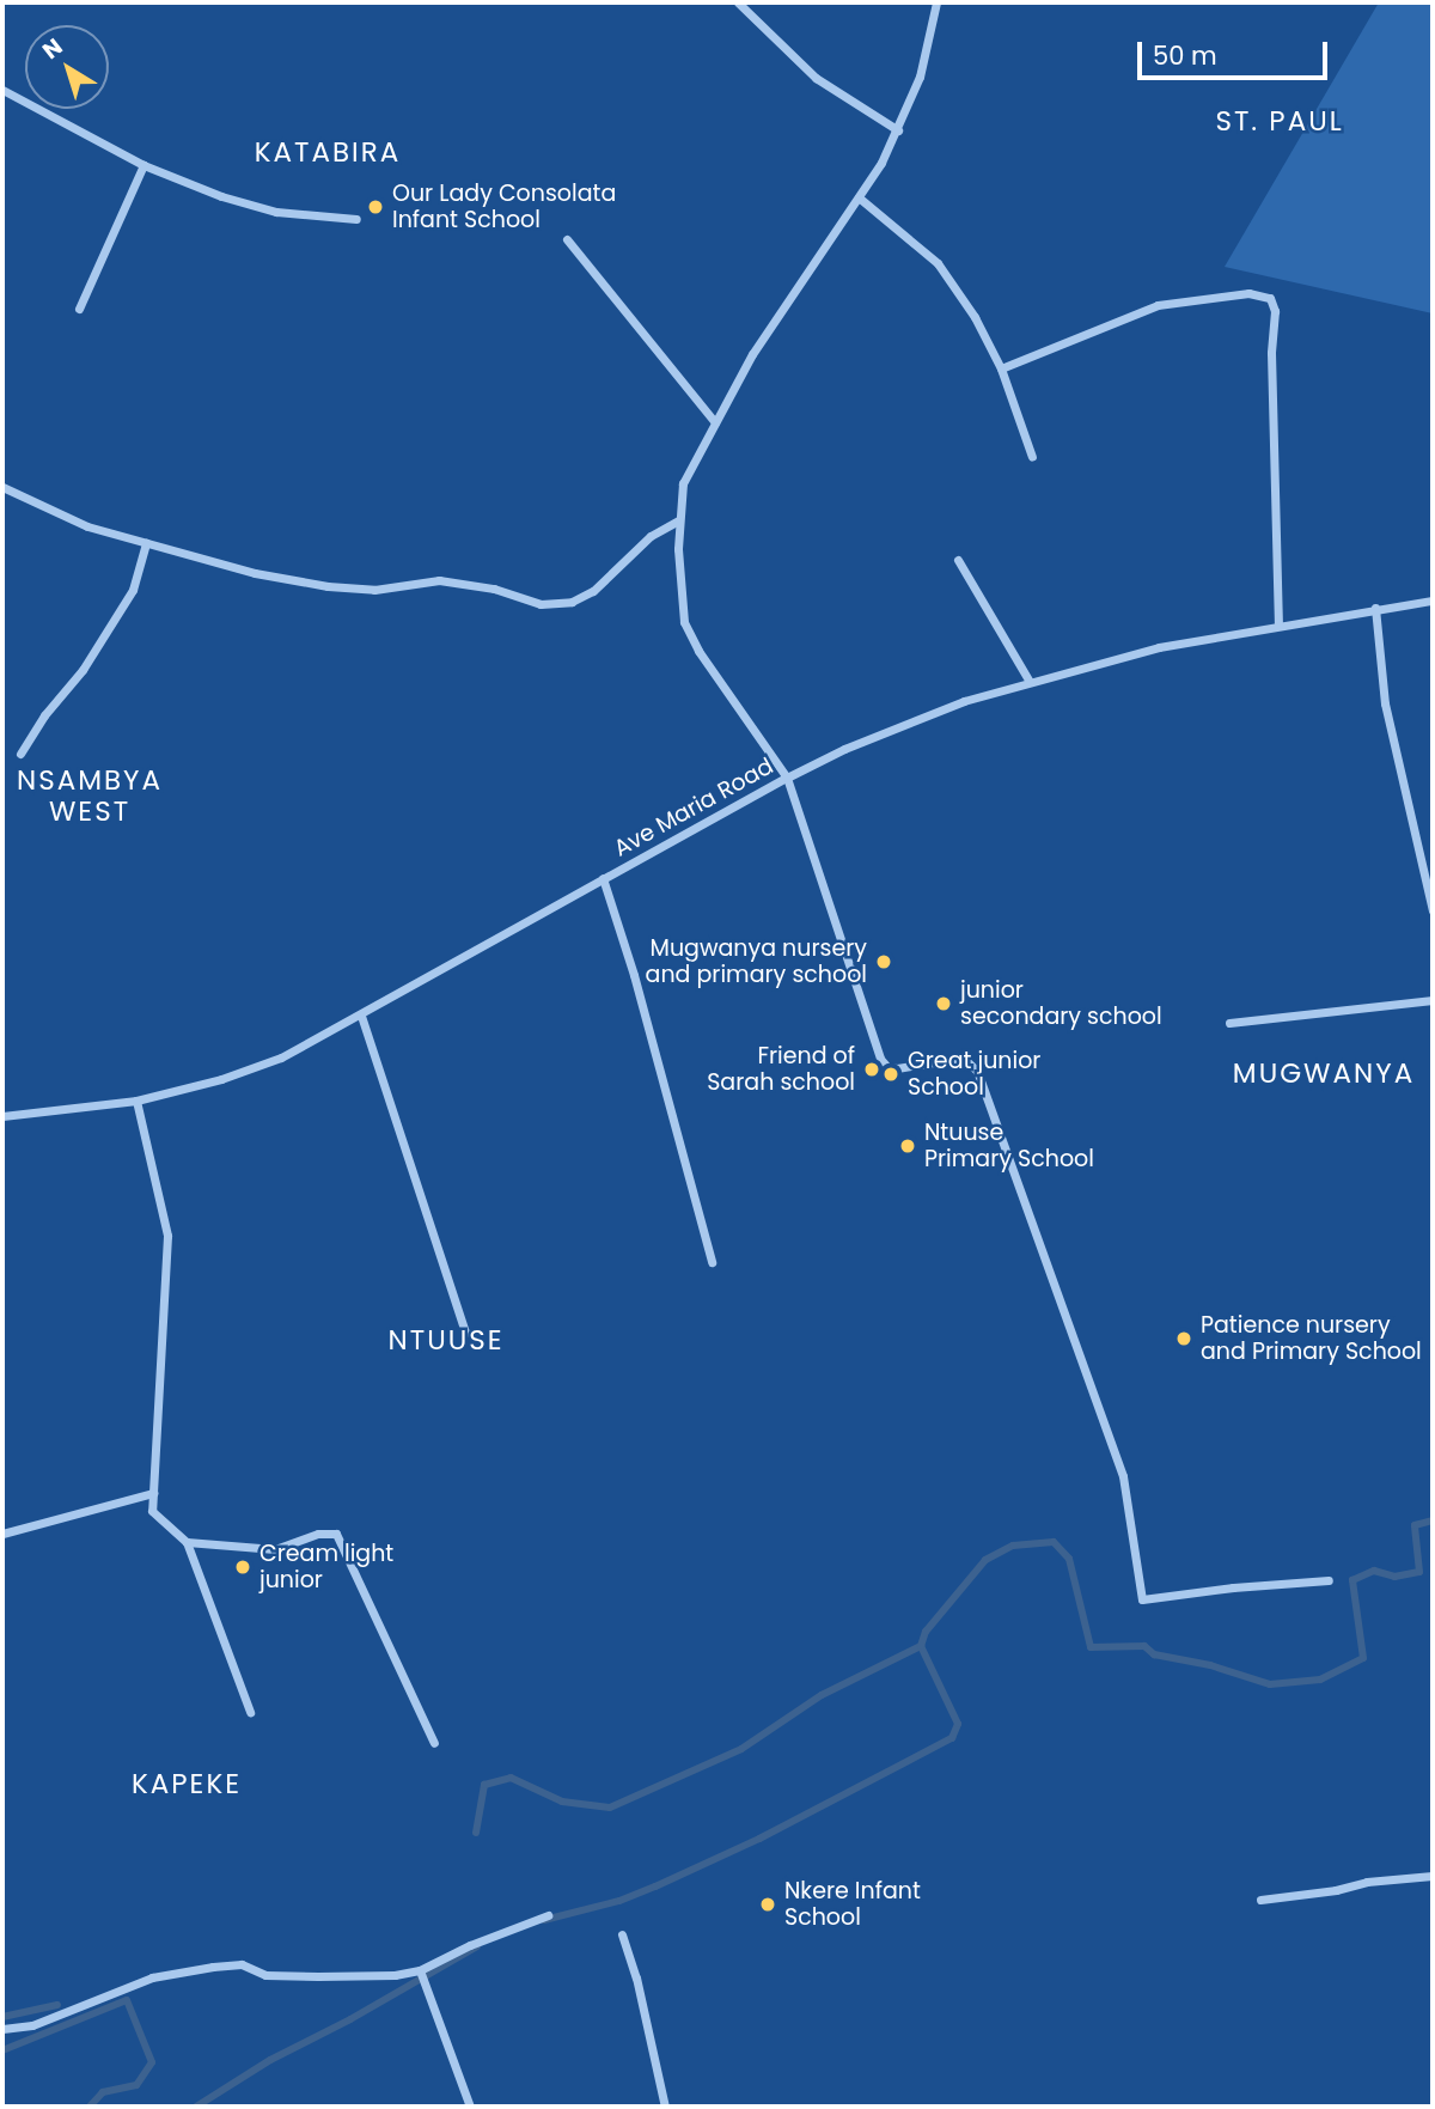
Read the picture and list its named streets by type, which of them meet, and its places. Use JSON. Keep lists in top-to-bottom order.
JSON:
{
  "streets": {
    "street": ["Ave Maria Road"]
  },
  "districts": [
    "ST. PAUL",
    "KATABIRA",
    "NSAMBYA WEST",
    "MUGWANYA",
    "NTUUSE",
    "KAPEKE"
  ],
  "places": [
    "Our Lady Consolata Infant School",
    "Mugwanya nursery and primary school",
    "junior secondary school",
    "Friend of Sarah school",
    "Great junior School",
    "Ntuuse Primary School",
    "Patience nursery and Primary School",
    "Cream light junior",
    "Nkere Infant School"
  ],
  "scale_bar": "50 m",
  "north": "top left"
}
